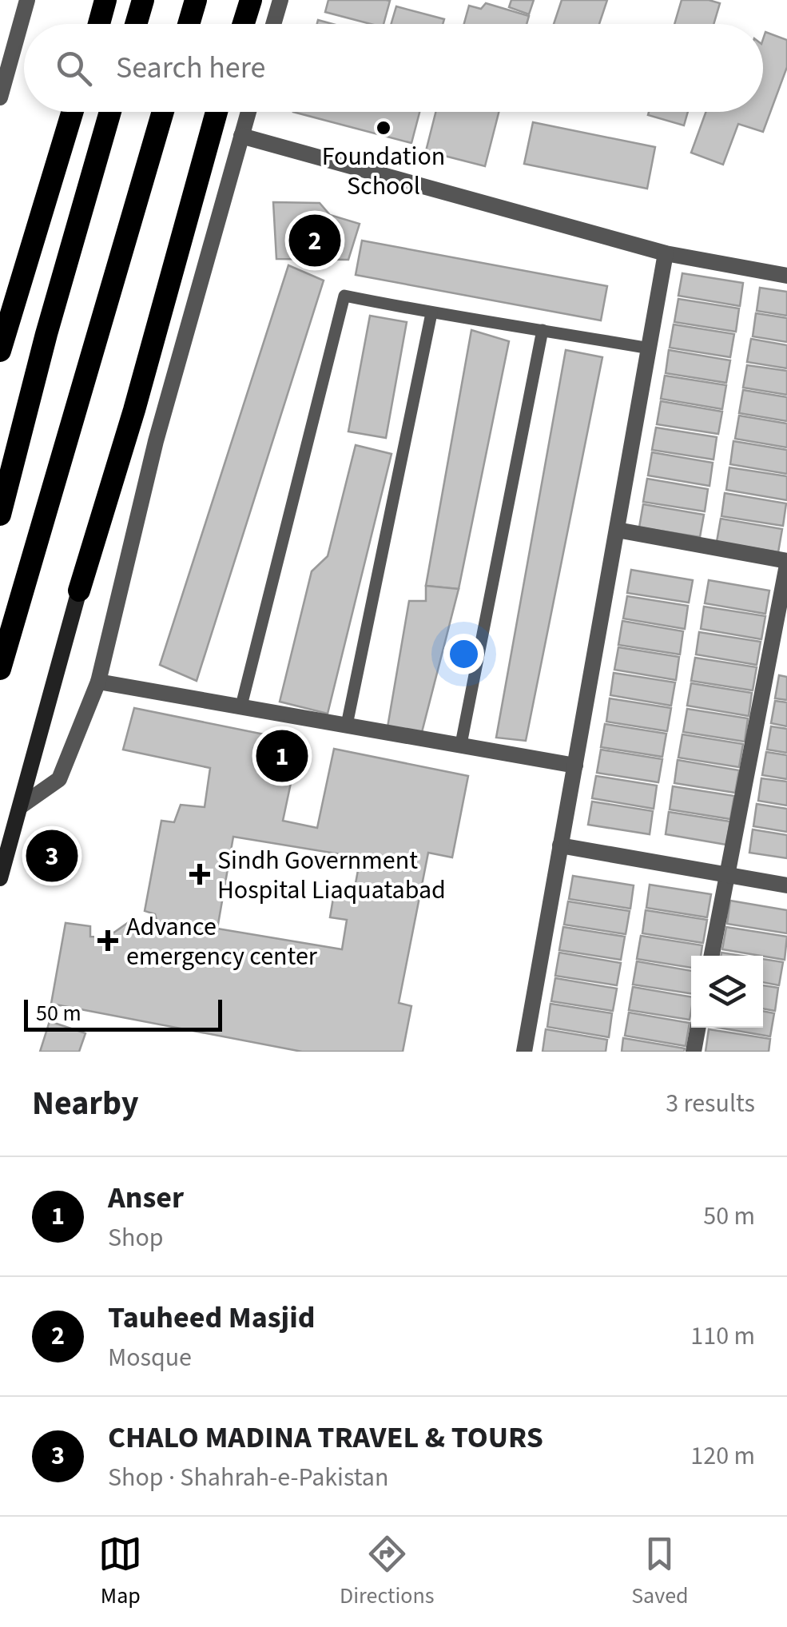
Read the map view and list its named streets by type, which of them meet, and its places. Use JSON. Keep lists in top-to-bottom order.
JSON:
{
  "places": {
    "other": ["Foundation School"],
    "health": ["Sindh Government Hospital Liaquatabad", "Advance emergency center"]
  },
  "scale_bar": "50 m",
  "page": {
    "search": "Search here",
    "pins": ["2", "1", "3"],
    "scale": "50 m",
    "heading": ["Nearby", "3 results"],
    "list": [
      {
        "mark": "1",
        "name": "Anser",
        "note": "Shop",
        "value": "50 m"
      },
      {
        "mark": "2",
        "name": "Tauheed Masjid",
        "note": "Mosque",
        "value": "110 m"
      },
      {
        "mark": "3",
        "name": "CHALO MADINA TRAVEL & TOURS",
        "note": "Shop · Shahrah-e-Pakistan",
        "value": "120 m"
      }
    ],
    "nav": ["Map", "Directions", "Saved"]
  }
}
